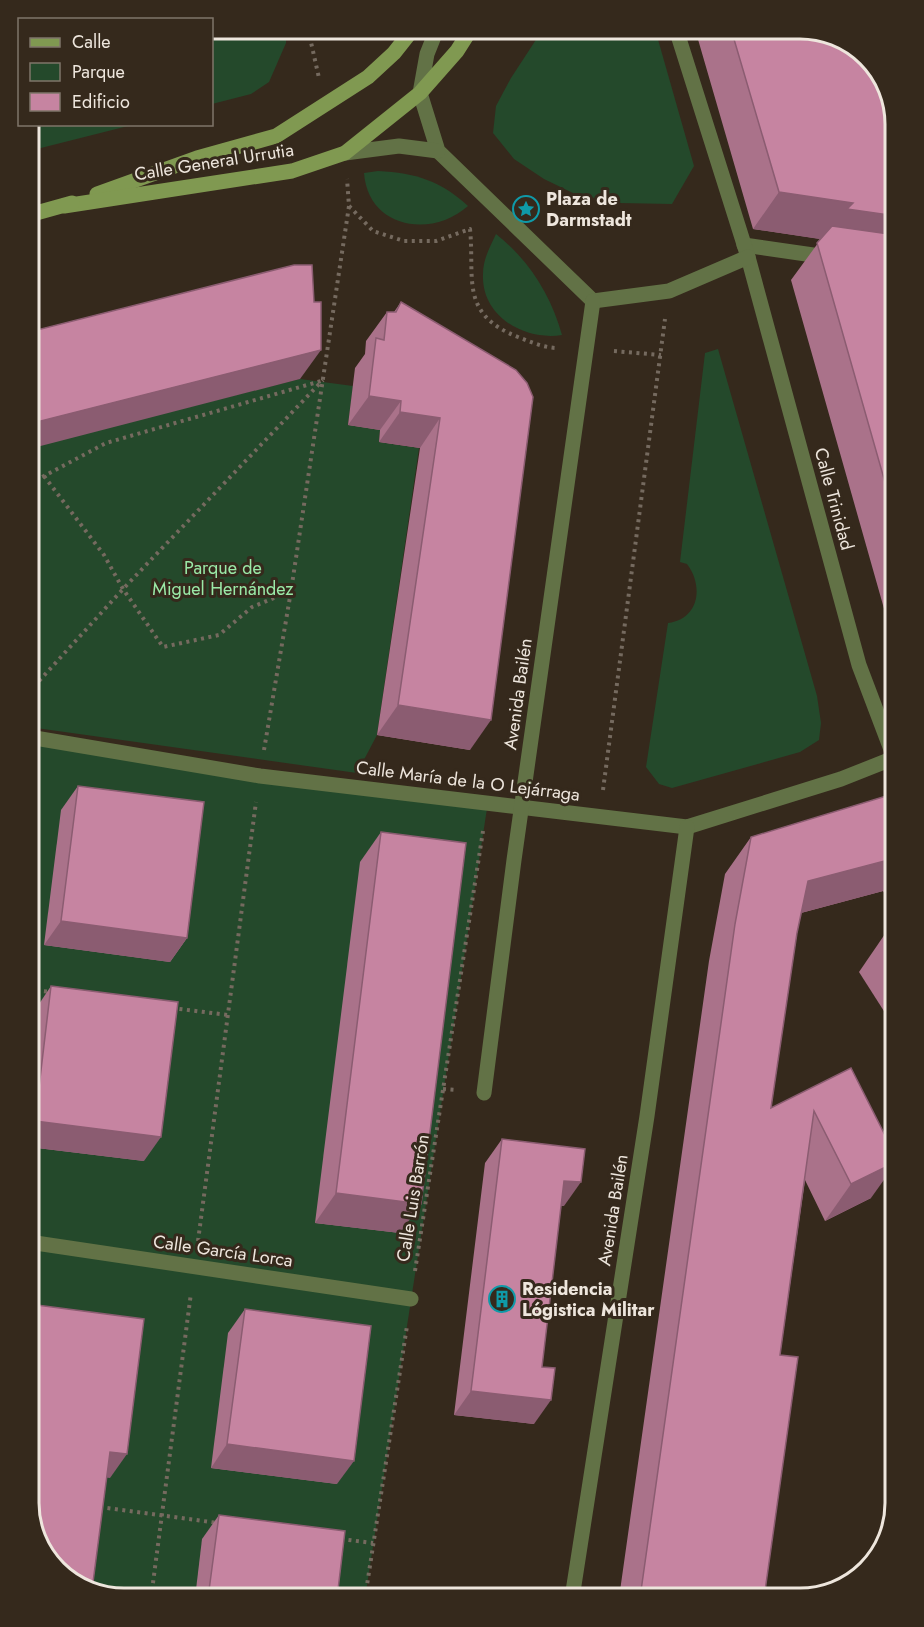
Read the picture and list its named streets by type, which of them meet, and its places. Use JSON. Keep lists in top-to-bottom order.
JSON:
{
  "streets": {
    "main road": ["Calle General Urrutia"],
    "street": [
      "Calle Trinidad",
      "Avenida Bailén",
      "Calle María de la O Lejárraga",
      "Calle García Lorca"
    ],
    "path": ["Calle Luis Barrón"]
  },
  "crossings": [
    ["Avenida Bailén", "Calle María de la O Lejárraga"],
    ["Calle María de la O Lejárraga", "Calle Luis Barrón"],
    ["Calle Luis Barrón", "Calle García Lorca"]
  ],
  "parks": ["Parque de Miguel Hernández"],
  "places": {
    "place": ["Plaza de Darmstadt"],
    "building": ["Residencia Lógistica Militar"]
  },
  "legend": ["Calle", "Parque", "Edificio"]
}
